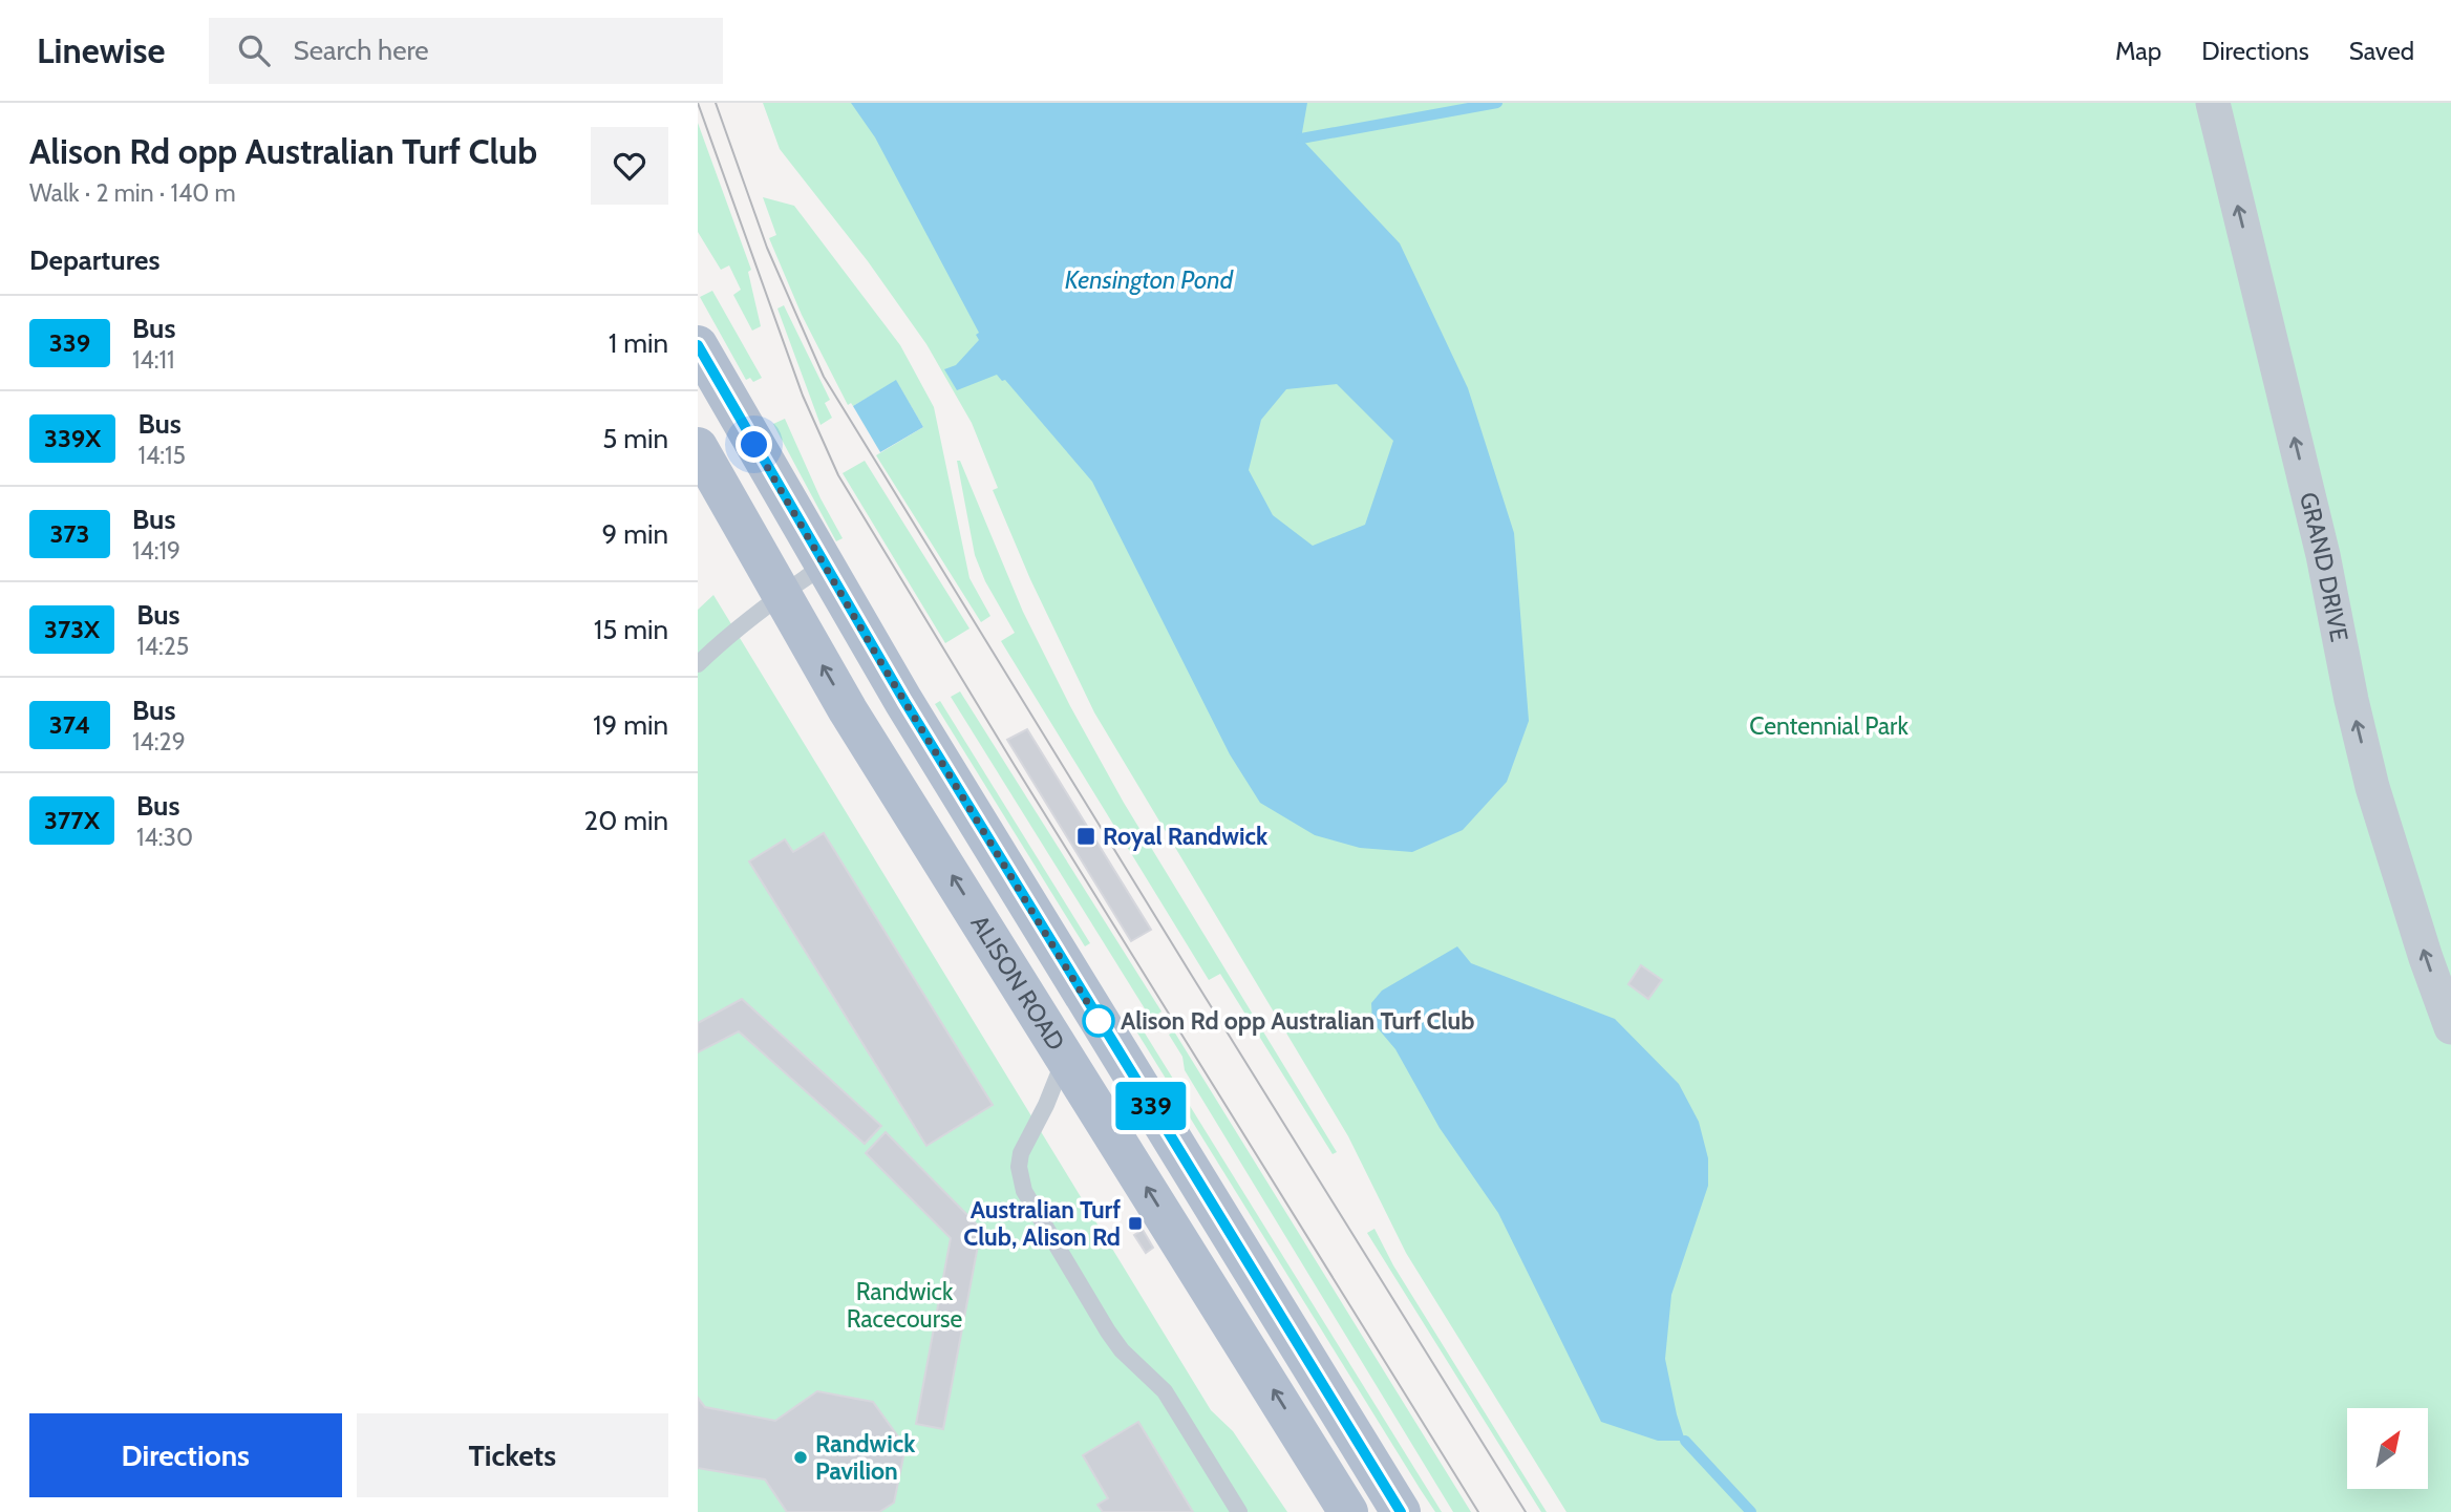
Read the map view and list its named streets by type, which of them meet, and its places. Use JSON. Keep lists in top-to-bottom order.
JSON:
{
  "streets": {
    "main road": ["ALISON ROAD"],
    "street": ["GRAND DRIVE"]
  },
  "one_way": ["GRAND DRIVE"],
  "water": ["Kensington Pond"],
  "parks": ["Centennial Park", "Randwick Racecourse"],
  "places": {
    "transit": ["Royal Randwick", "Australian Turf Club, Alison Rd"],
    "other": ["Alison Rd opp Australian Turf Club", "Randwick Pavilion"]
  },
  "lines": ["bus line 339"],
  "north": "top right",
  "page": {
    "header": "Linewise",
    "search": "Search here",
    "nav": ["Map", "Directions", "Saved"],
    "heading": [
      ["Alison Rd opp Australian Turf Club", "Walk · 2 min · 140 m"],
      "Departures"
    ],
    "on_map": "339",
    "list": [
      {
        "mark": "339",
        "name": "Bus",
        "note": "14:11",
        "value": "1 min"
      },
      {
        "mark": "339X",
        "name": "Bus",
        "note": "14:15",
        "value": "5 min"
      },
      {
        "mark": "373",
        "name": "Bus",
        "note": "14:19",
        "value": "9 min"
      },
      {
        "mark": "373X",
        "name": "Bus",
        "note": "14:25",
        "value": "15 min"
      },
      {
        "mark": "374",
        "name": "Bus",
        "note": "14:29",
        "value": "19 min"
      },
      {
        "mark": "377X",
        "name": "Bus",
        "note": "14:30",
        "value": "20 min"
      }
    ],
    "buttons": ["Directions", "Tickets"]
  }
}
